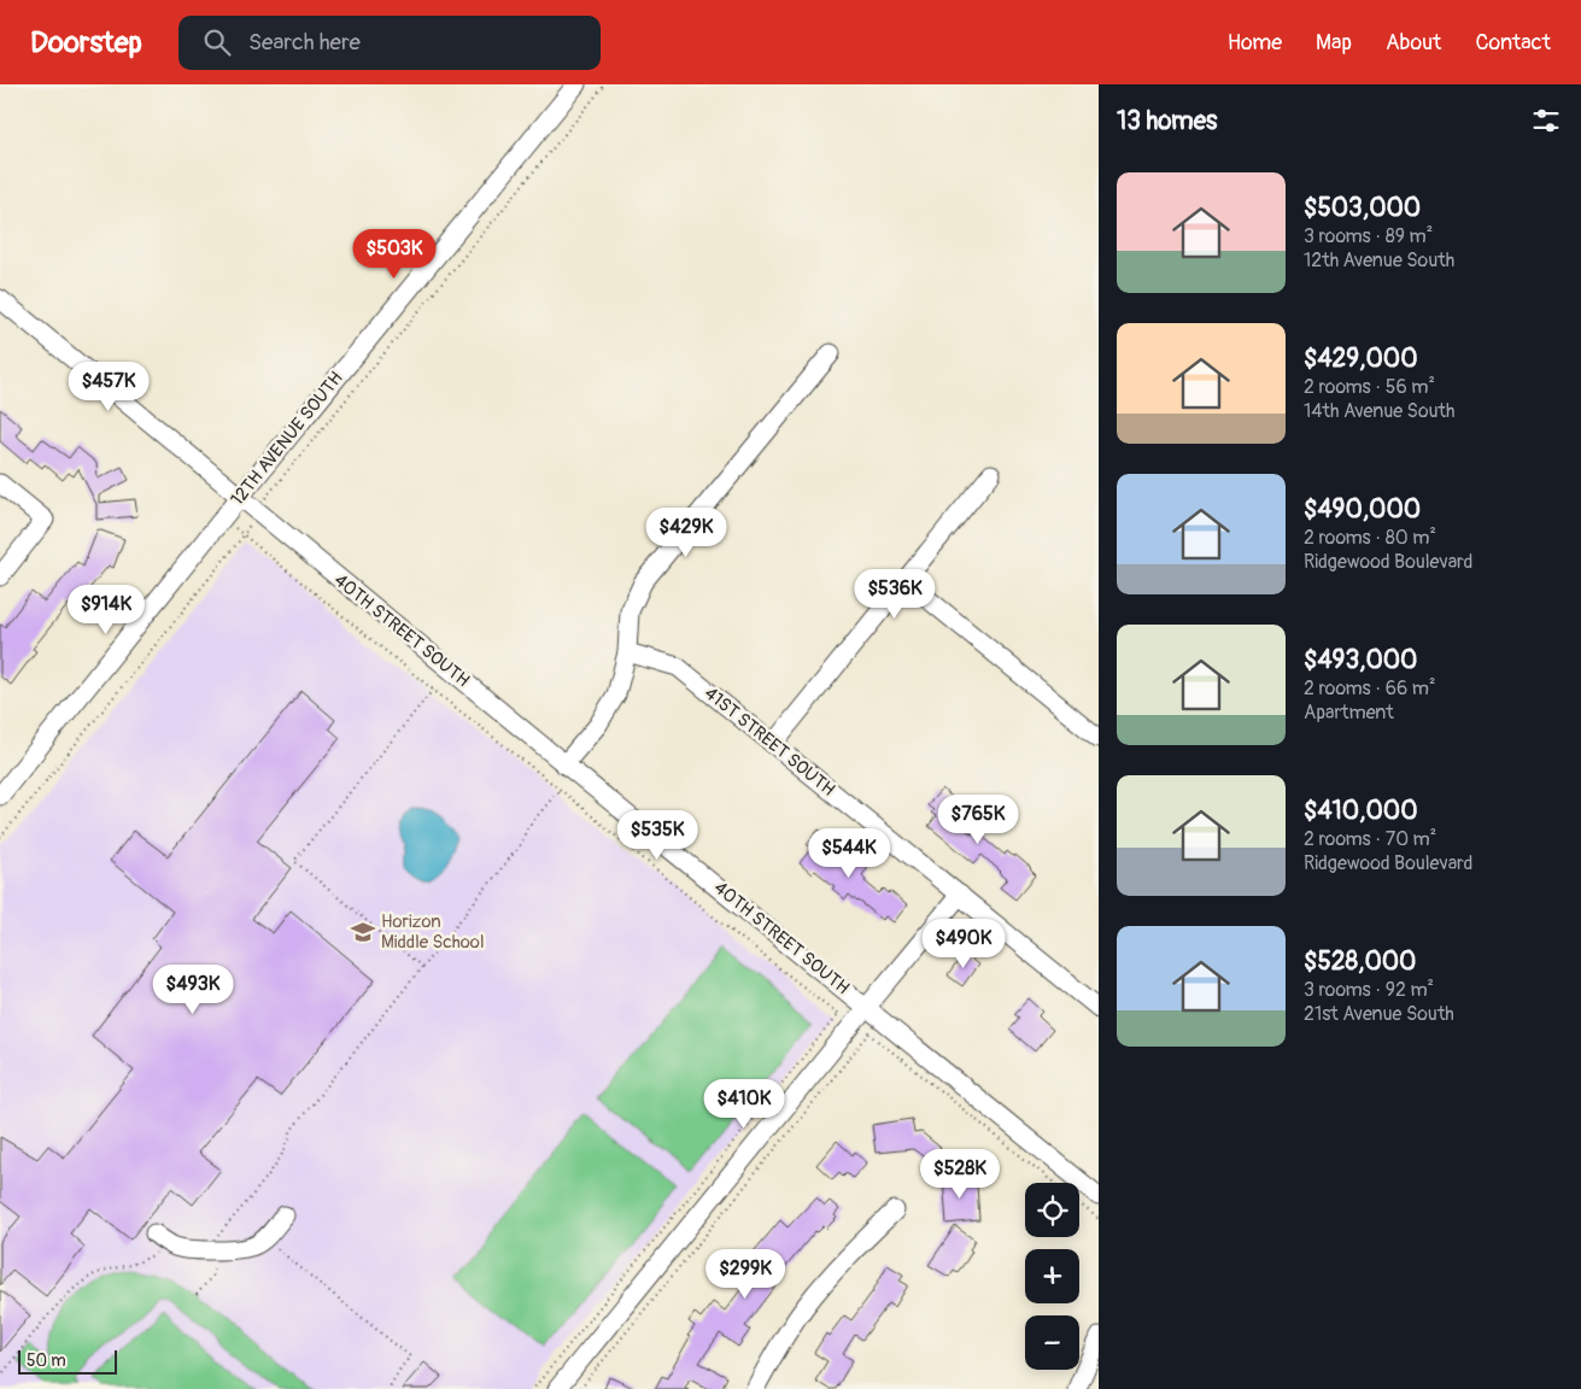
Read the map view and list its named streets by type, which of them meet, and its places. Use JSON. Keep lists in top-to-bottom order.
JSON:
{
  "streets": {
    "street": ["12TH AVENUE SOUTH", "40TH STREET SOUTH", "41ST STREET SOUTH"]
  },
  "crossings": [
    ["12TH AVENUE SOUTH", "40TH STREET SOUTH"]
  ],
  "places": {
    "school or university": ["Horizon Middle School"]
  },
  "scale_bar": "50 m",
  "page": {
    "header": "Doorstep",
    "search": "Search here",
    "nav": [
      "Home",
      "Map",
      "About",
      "Contact"
    ],
    "heading": "13 homes",
    "list": [
      {
        "name": "$503,000",
        "note": "3 rooms · 89 m² · 12th Avenue South"
      },
      {
        "name": "$429,000",
        "note": "2 rooms · 56 m² · 14th Avenue South"
      },
      {
        "name": "$490,000",
        "note": "2 rooms · 80 m² · Ridgewood Boulevard"
      },
      {
        "name": "$493,000",
        "note": "2 rooms · 66 m² · Apartment"
      },
      {
        "name": "$410,000",
        "note": "2 rooms · 70 m² · Ridgewood Boulevard"
      },
      {
        "name": "$528,000",
        "note": "3 rooms · 92 m² · 21st Avenue South"
      }
    ],
    "price": [
      "$503K",
      "$457K",
      "$429K",
      "$536K",
      "$914K",
      "$765K",
      "$535K",
      "$544K",
      "$490K",
      "$493K",
      "$410K",
      "$528K",
      "$299K"
    ],
    "map_buttons": ["+", "−"],
    "scale": "50 m"
  }
}
